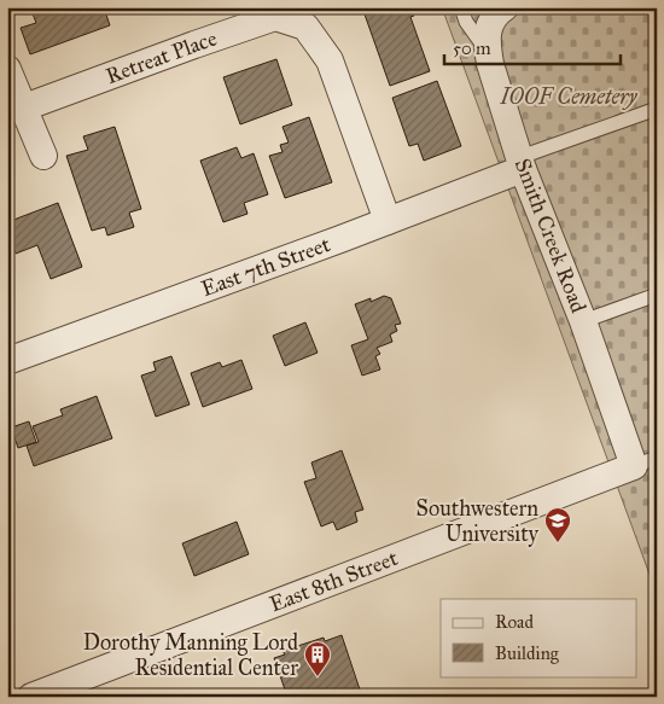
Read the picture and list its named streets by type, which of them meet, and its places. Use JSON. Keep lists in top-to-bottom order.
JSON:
{
  "streets": {
    "street": [
      "Retreat Place",
      "Smith Creek Road",
      "East 7th Street",
      "East 8th Street"
    ]
  },
  "crossings": [
    ["Retreat Place", "East 7th Street"],
    ["Smith Creek Road", "East 7th Street"],
    ["Smith Creek Road", "East 8th Street"]
  ],
  "parks": ["IOOF Cemetery"],
  "places": {
    "school or university": ["Southwestern University"],
    "building": ["Dorothy Manning Lord Residential Center"]
  },
  "legend": ["Road", "Building"],
  "scale_bar": "50 m"
}
